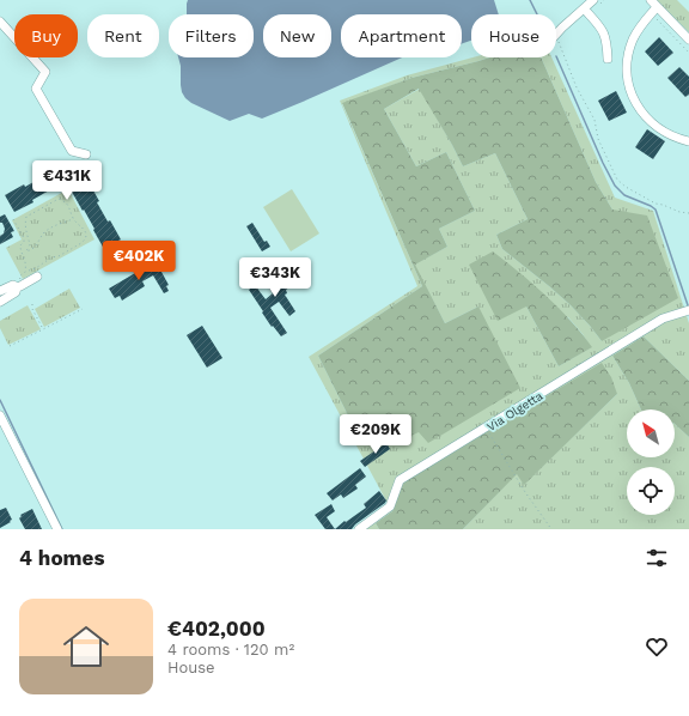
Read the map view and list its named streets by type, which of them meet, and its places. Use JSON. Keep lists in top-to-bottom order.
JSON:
{
  "streets": {
    "street": ["Via Olgetta"]
  },
  "north": "top left",
  "page": {
    "chip": [
      "Buy",
      "Rent",
      "Filters",
      "New",
      "Apartment",
      "House"
    ],
    "price": [
      "€431K",
      "€402K",
      "€343K",
      "€209K"
    ],
    "heading": "4 homes",
    "list": [
      {
        "name": "€402,000",
        "note": "4 rooms · 120 m² · House"
      }
    ]
  }
}
